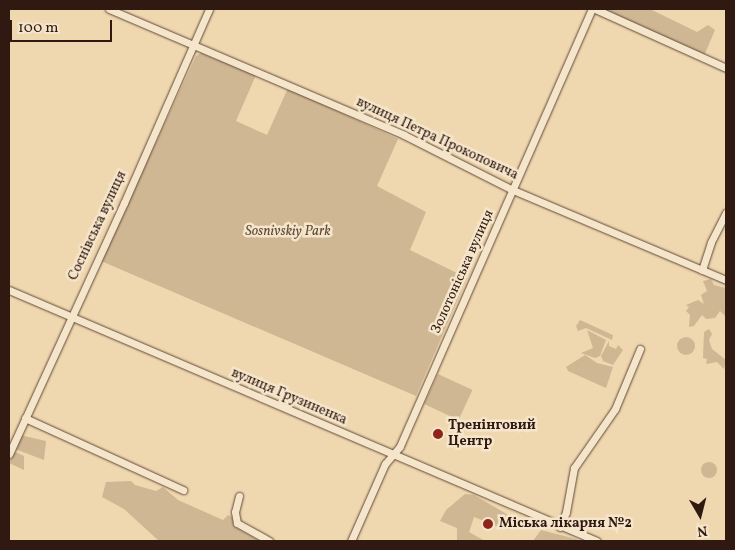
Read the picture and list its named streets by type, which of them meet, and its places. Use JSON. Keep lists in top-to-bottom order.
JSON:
{
  "streets": {
    "street": [
      "вулиця Петра Прокоповича",
      "Соснівська вулиця",
      "Золотоніська вулиця",
      "вулиця Грузиненка"
    ]
  },
  "crossings": [
    ["вулиця Петра Прокоповича", "Соснівська вулиця"],
    ["вулиця Петра Прокоповича", "Золотоніська вулиця"],
    ["Соснівська вулиця", "вулиця Грузиненка"],
    ["Золотоніська вулиця", "вулиця Грузиненка"]
  ],
  "parks": ["Sosnivskiy Park"],
  "places": ["Тренінговий Центр", "Міська лікарня №2"],
  "scale_bar": "100 m",
  "north": "bottom"
}
